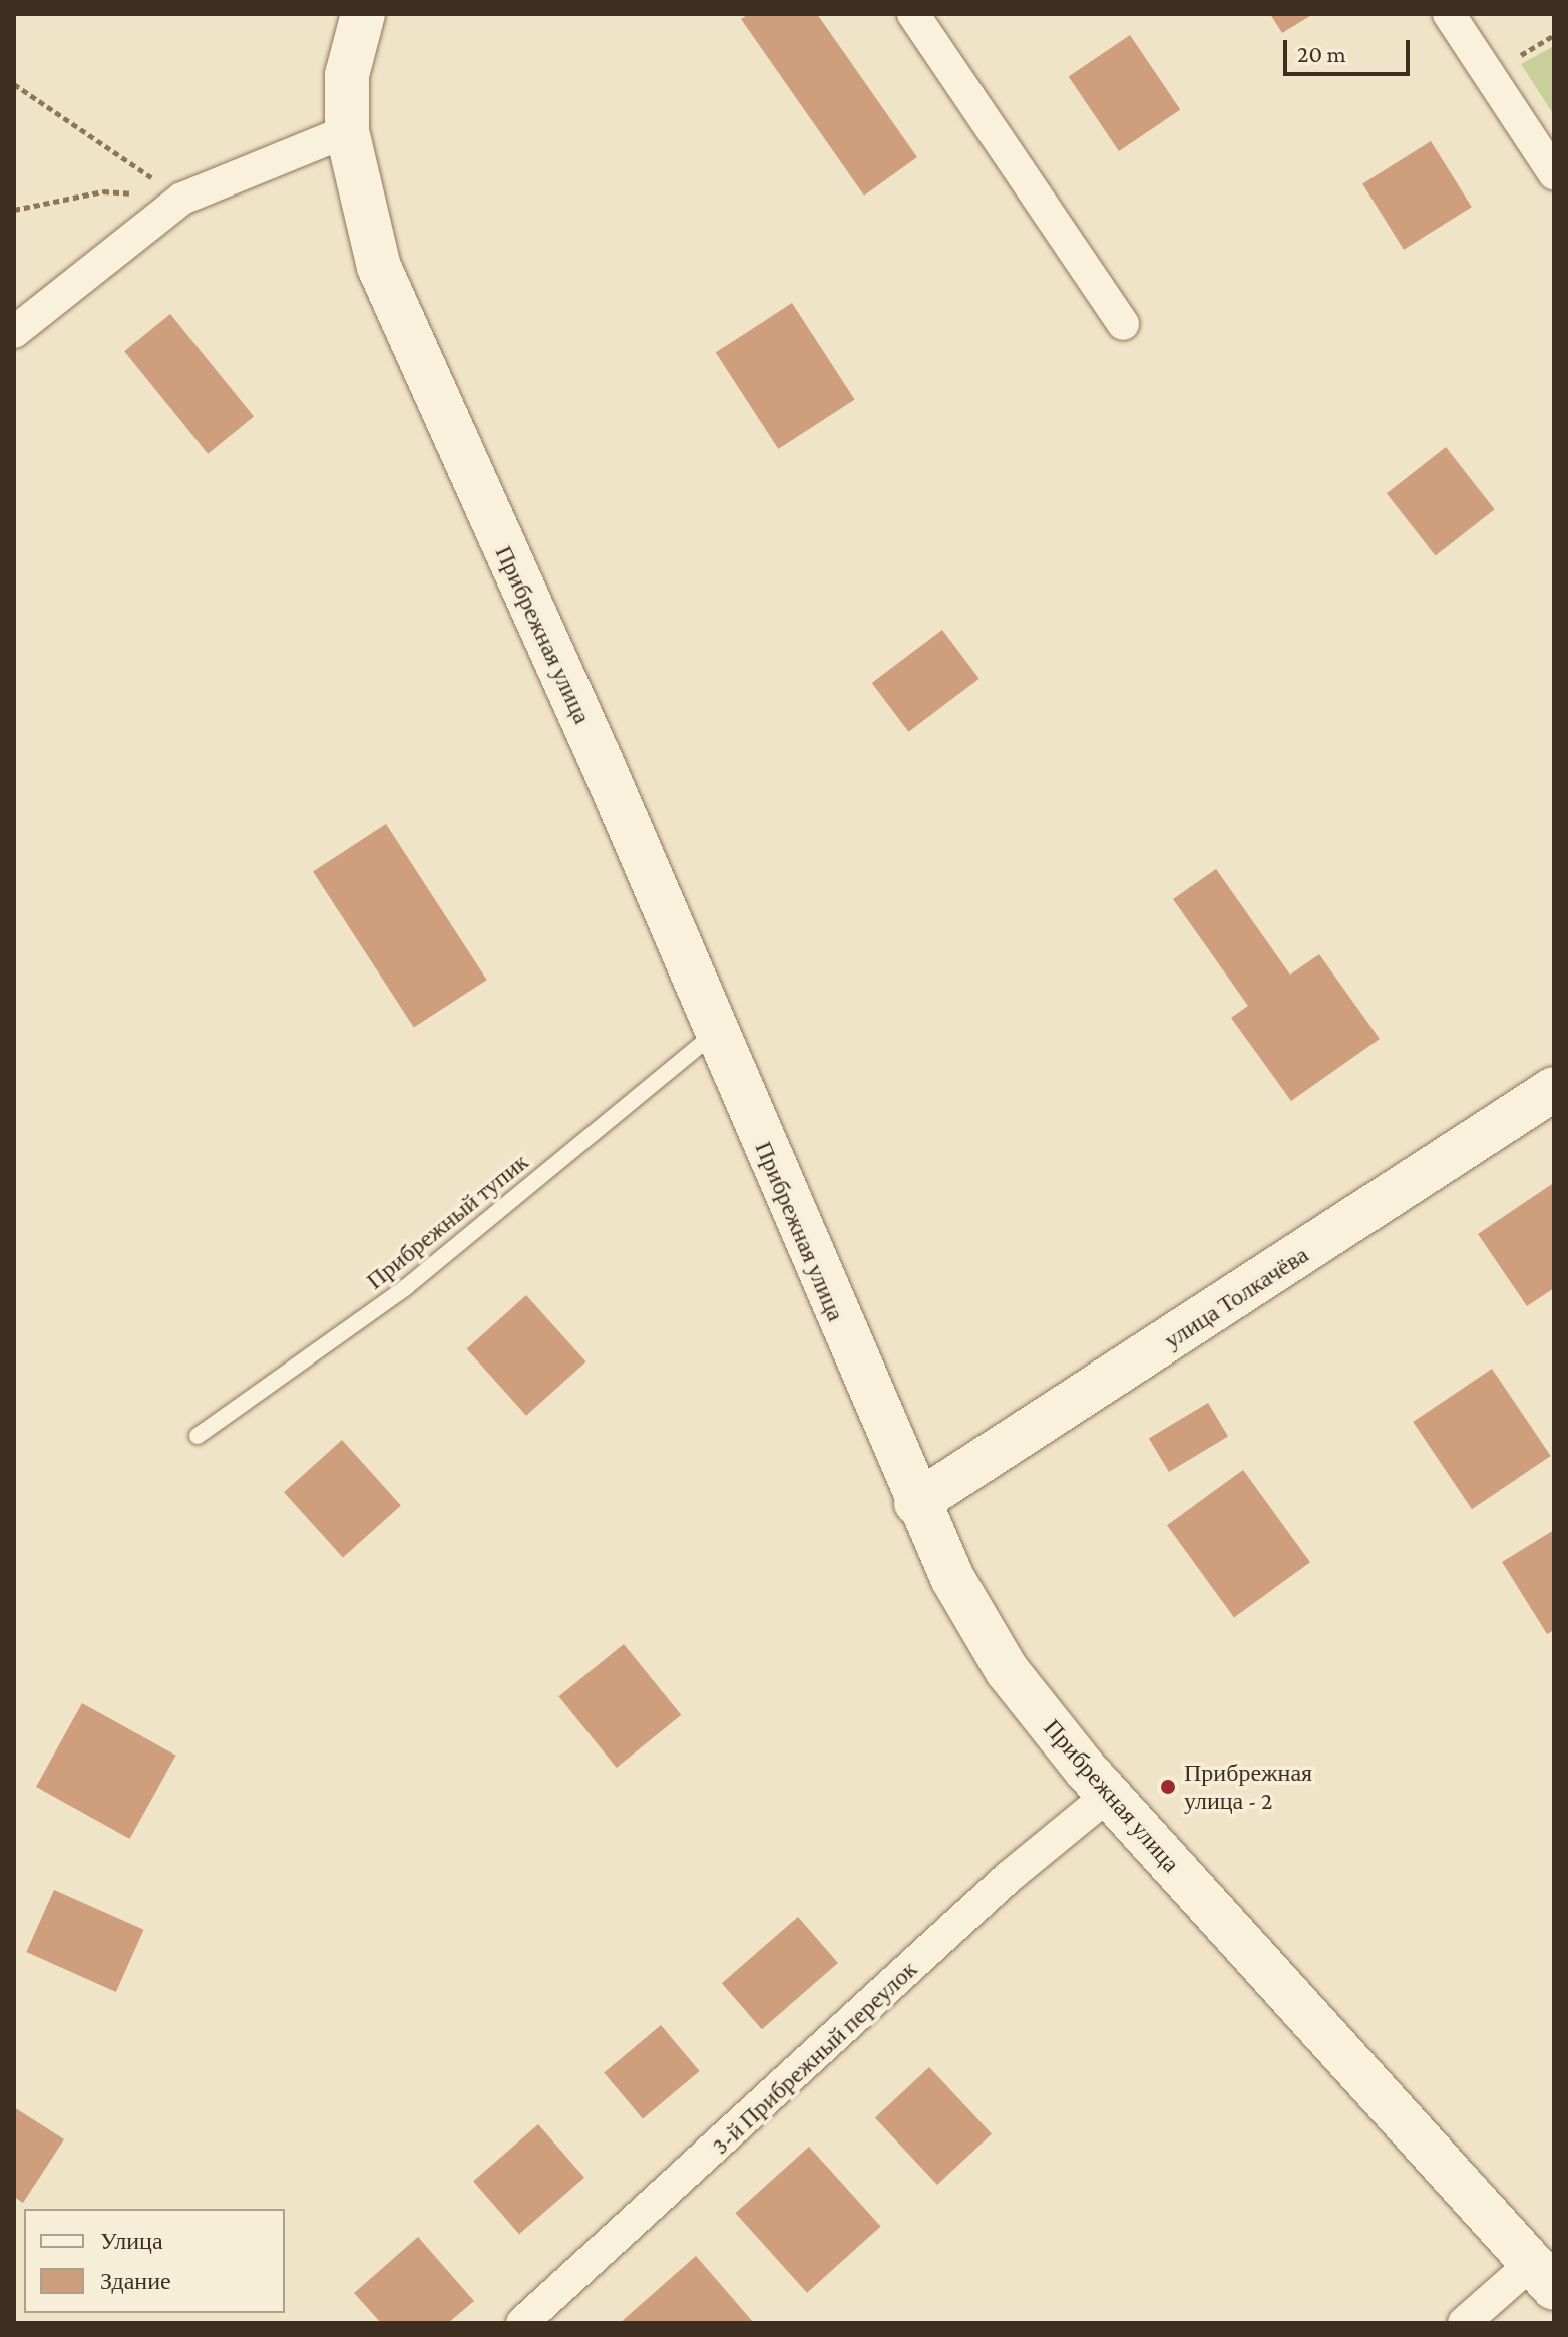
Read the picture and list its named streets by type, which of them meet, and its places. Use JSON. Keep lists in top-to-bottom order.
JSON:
{
  "streets": {
    "street": ["Прибрежная улица", "улица Толкачёва", "3-й Прибрежный переулок"],
    "lane": ["Прибрежный тупик"]
  },
  "crossings": [
    ["Прибрежная улица", "Прибрежный тупик"],
    ["Прибрежная улица", "улица Толкачёва"],
    ["Прибрежная улица", "3-й Прибрежный переулок"]
  ],
  "places": ["Прибрежная улица - 2"],
  "legend": ["Улица", "Здание"],
  "scale_bar": "20 m"
}
